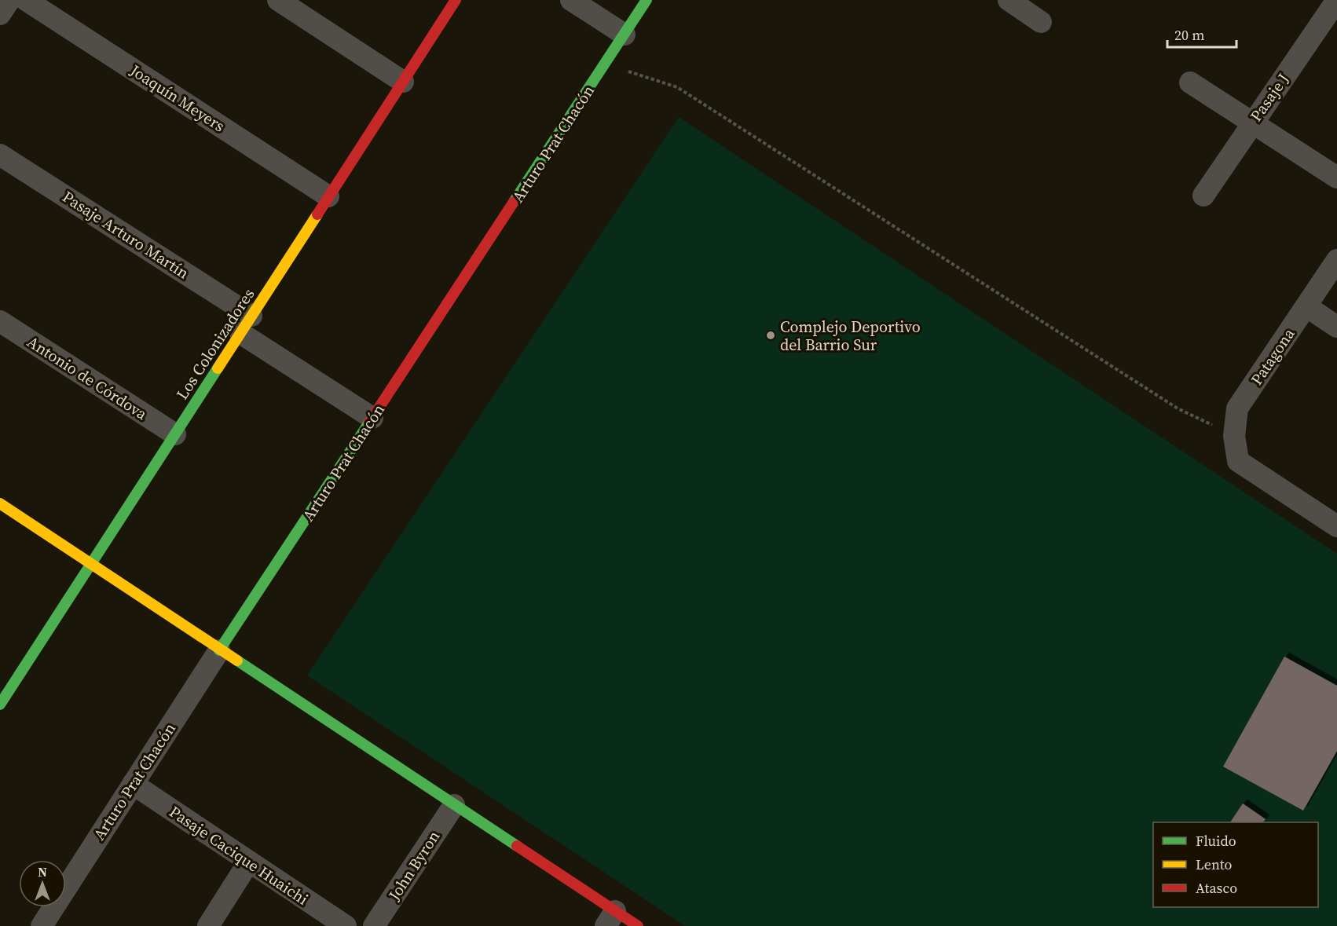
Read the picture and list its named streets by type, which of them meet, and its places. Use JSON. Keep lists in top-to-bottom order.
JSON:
{
  "streets": {
    "street": [
      "Pasaje J",
      "Joaquín Meyers",
      "Arturo Prat Chacón",
      "Pasaje Arturo Martín",
      "Los Colonizadores",
      "Patagona",
      "Antonio de Córdova",
      "Pasaje Cacique Huaichi",
      "John Byron"
    ]
  },
  "crossings": [
    ["Joaquín Meyers", "Los Colonizadores"],
    ["Arturo Prat Chacón", "Pasaje Arturo Martín"],
    ["Arturo Prat Chacón", "Pasaje Cacique Huaichi"],
    ["Pasaje Arturo Martín", "Los Colonizadores"],
    ["Los Colonizadores", "Antonio de Córdova"]
  ],
  "places": ["Complejo Deportivo del Barrio Sur"],
  "legend": ["Fluido", "Lento", "Atasco"],
  "scale_bar": "20 m",
  "north": "top"
}
